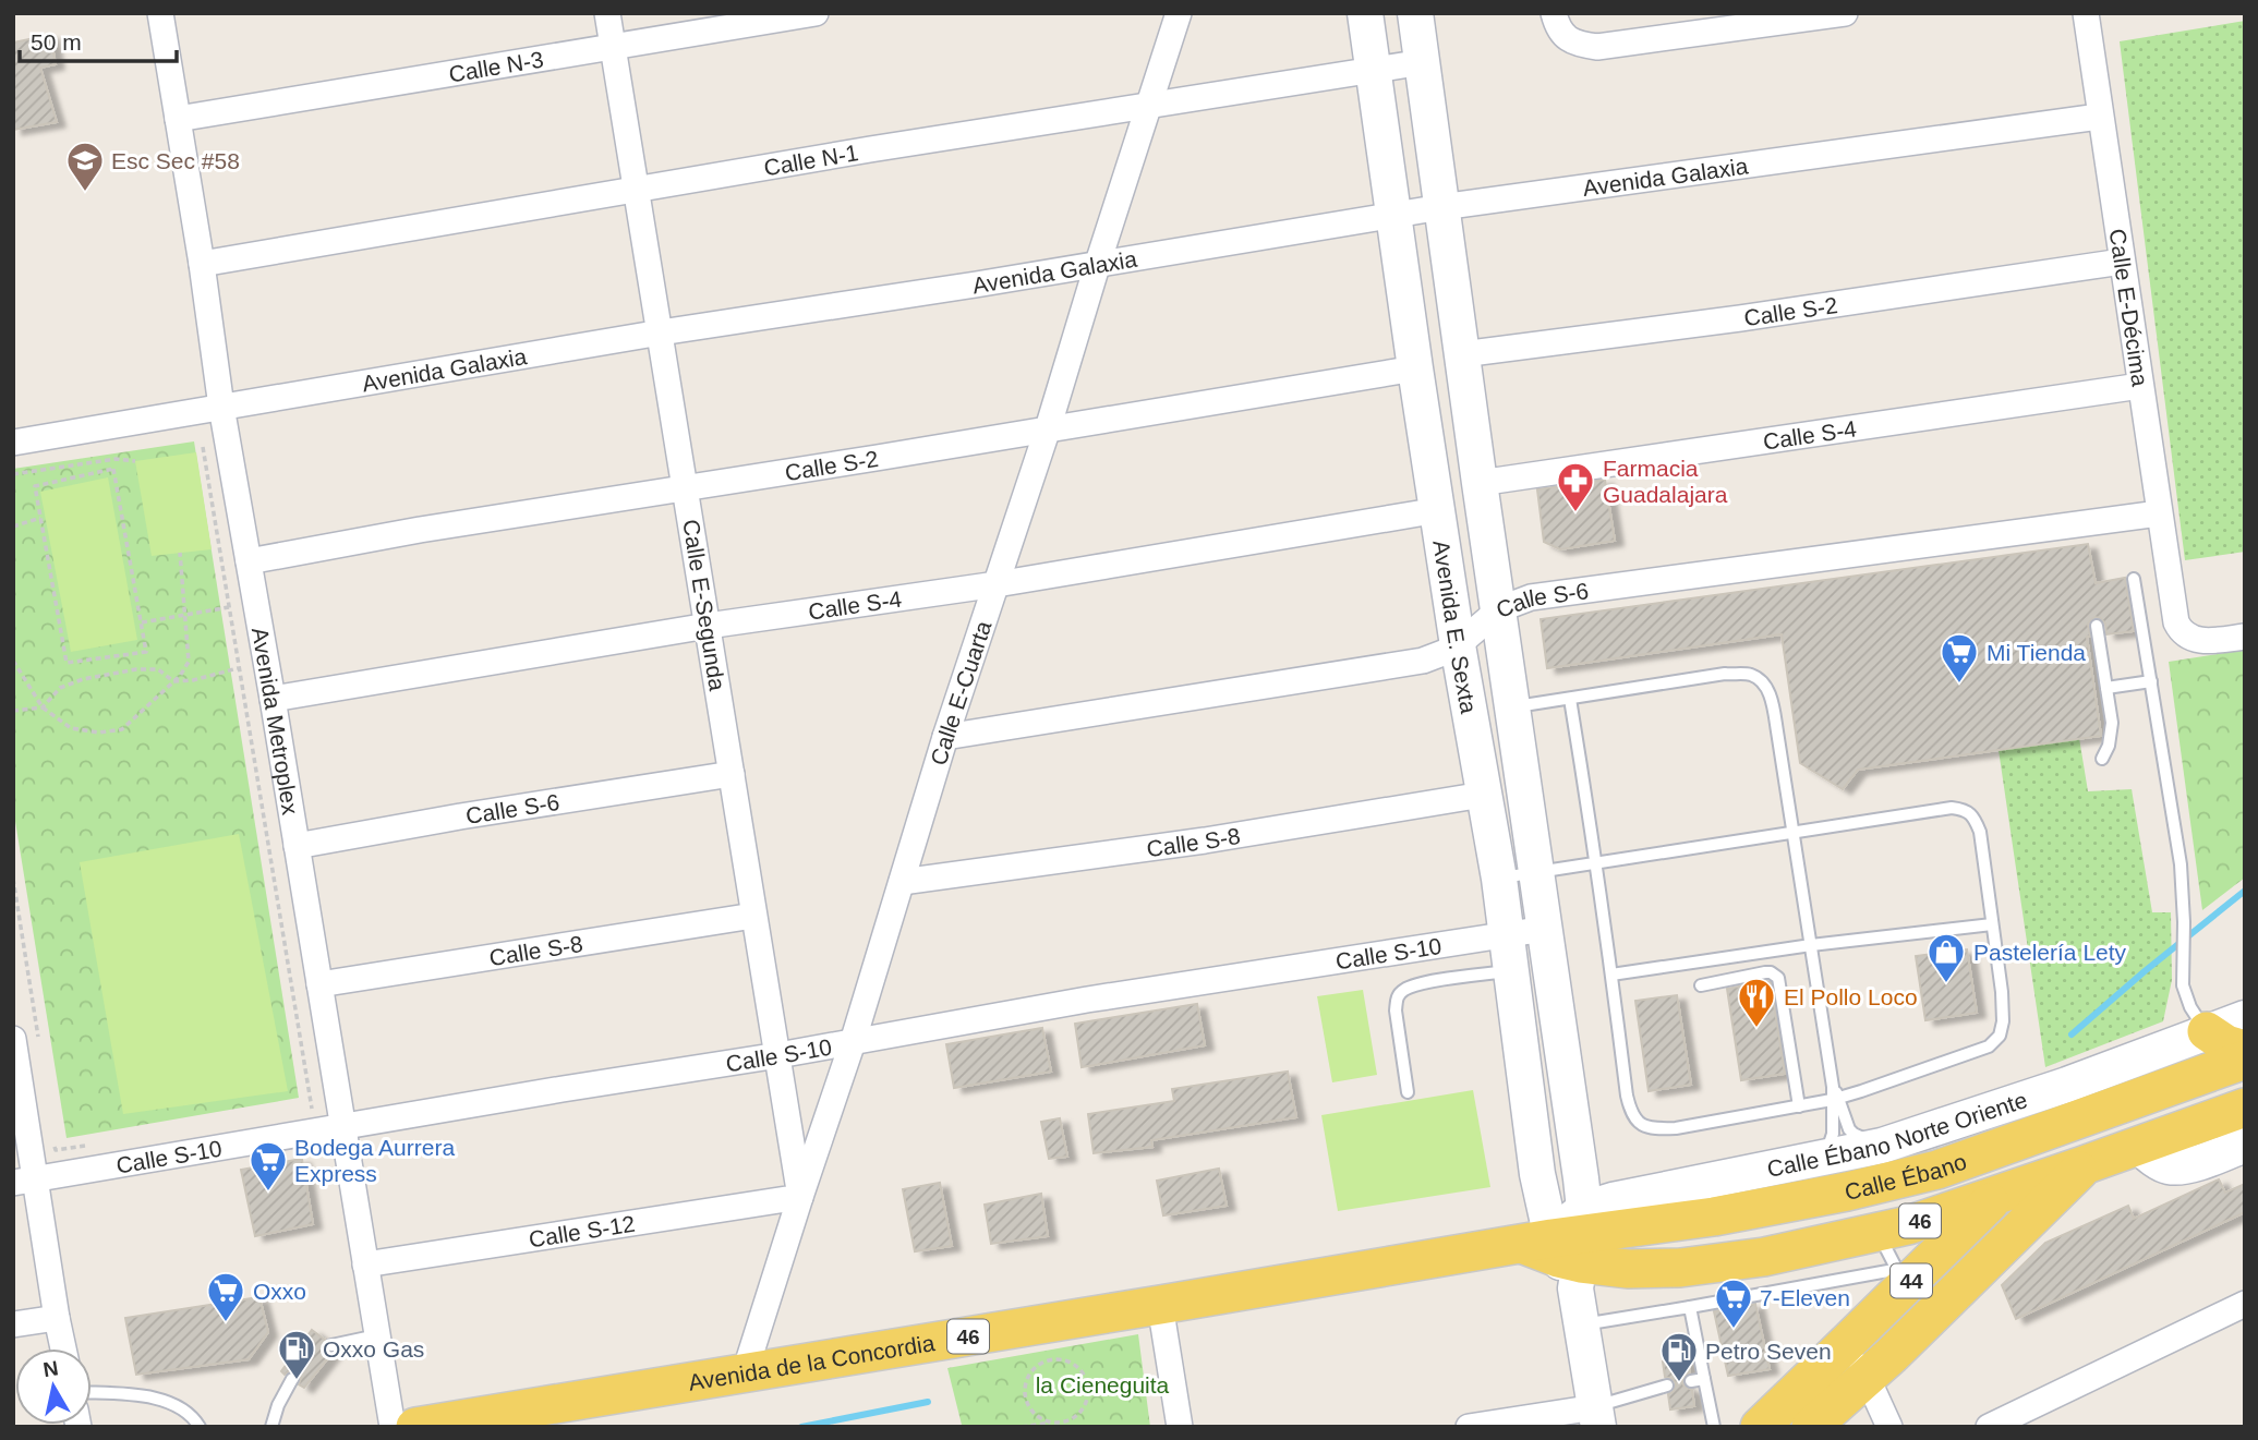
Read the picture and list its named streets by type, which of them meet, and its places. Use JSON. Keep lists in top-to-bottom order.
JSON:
{
  "streets": {
    "main road": [
      "Calle Ébano",
      "46",
      "44",
      "Avenida de la Concordia"
    ],
    "street": [
      "Calle N-3",
      "Calle N-1",
      "Avenida Galaxia",
      "Calle E-Décima",
      "Calle S-2",
      "Calle S-4",
      "Calle S-6",
      "Calle E-Segunda",
      "Avenida E. Sexta",
      "Calle E-Cuarta",
      "Avenida Metroplex",
      "Calle S-8",
      "Calle S-10",
      "Calle Ébano Norte Oriente",
      "Calle S-12"
    ]
  },
  "crossings": [
    ["Calle N-3", "Calle E-Segunda"],
    ["Calle N-3", "Avenida Metroplex"],
    ["Calle N-1", "Calle E-Segunda"],
    ["Calle N-1", "Avenida E. Sexta"],
    ["Calle N-1", "Calle E-Cuarta"],
    ["Calle N-1", "Avenida Metroplex"],
    ["Avenida Galaxia", "Calle E-Décima"],
    ["Avenida Galaxia", "Calle E-Segunda"],
    ["Avenida Galaxia", "Avenida E. Sexta"],
    ["Avenida Galaxia", "Calle E-Cuarta"],
    ["Avenida Galaxia", "Avenida Metroplex"],
    ["Calle E-Décima", "Calle S-2"],
    ["Calle E-Décima", "Calle S-4"],
    ["Calle E-Décima", "Calle S-6"],
    ["Calle S-2", "Calle E-Segunda"],
    ["Calle S-2", "Avenida E. Sexta"],
    ["Calle S-2", "Calle E-Cuarta"],
    ["Calle S-2", "Avenida Metroplex"],
    ["Calle S-4", "Calle E-Segunda"],
    ["Calle S-4", "Avenida E. Sexta"],
    ["Calle S-4", "Calle E-Cuarta"],
    ["Calle S-4", "Avenida Metroplex"],
    ["Calle S-6", "Calle E-Segunda"],
    ["Calle S-6", "Avenida E. Sexta"],
    ["Calle S-6", "Calle E-Cuarta"],
    ["Calle S-6", "Avenida Metroplex"],
    ["Calle E-Segunda", "Calle E-Cuarta"],
    ["Calle E-Segunda", "Calle S-8"],
    ["Calle E-Segunda", "Calle S-10"],
    ["Calle E-Segunda", "Calle S-12"],
    ["Avenida E. Sexta", "Calle S-8"],
    ["Avenida E. Sexta", "Calle S-10"],
    ["Avenida E. Sexta", "Calle Ébano Norte Oriente"],
    ["Avenida E. Sexta", "Calle Ébano"],
    ["Avenida E. Sexta", "Avenida de la Concordia"],
    ["Calle E-Cuarta", "Calle S-8"],
    ["Calle E-Cuarta", "Calle S-10"],
    ["Calle E-Cuarta", "Calle S-12"],
    ["Calle E-Cuarta", "Avenida de la Concordia"],
    ["Avenida Metroplex", "Calle S-8"],
    ["Avenida Metroplex", "Calle S-10"],
    ["Avenida Metroplex", "Calle S-12"],
    ["Calle Ébano Norte Oriente", "Calle Ébano"],
    ["Calle Ébano Norte Oriente", "Avenida de la Concordia"],
    ["Calle Ébano", "44"],
    ["Calle Ébano", "Avenida de la Concordia"]
  ],
  "parks": ["la Cieneguita"],
  "places": {
    "school or university": ["Esc Sec #58"],
    "pharmacy": ["Farmacia Guadalajara"],
    "supermarket": [
      "Mi Tienda",
      "Bodega Aurrera Express",
      "Oxxo",
      "7-Eleven"
    ],
    "shop": ["Pastelería Lety"],
    "restaurant": ["El Pollo Loco"],
    "fuel station": ["Oxxo Gas", "Petro Seven"]
  },
  "scale_bar": "50 m",
  "north": "top"
}
